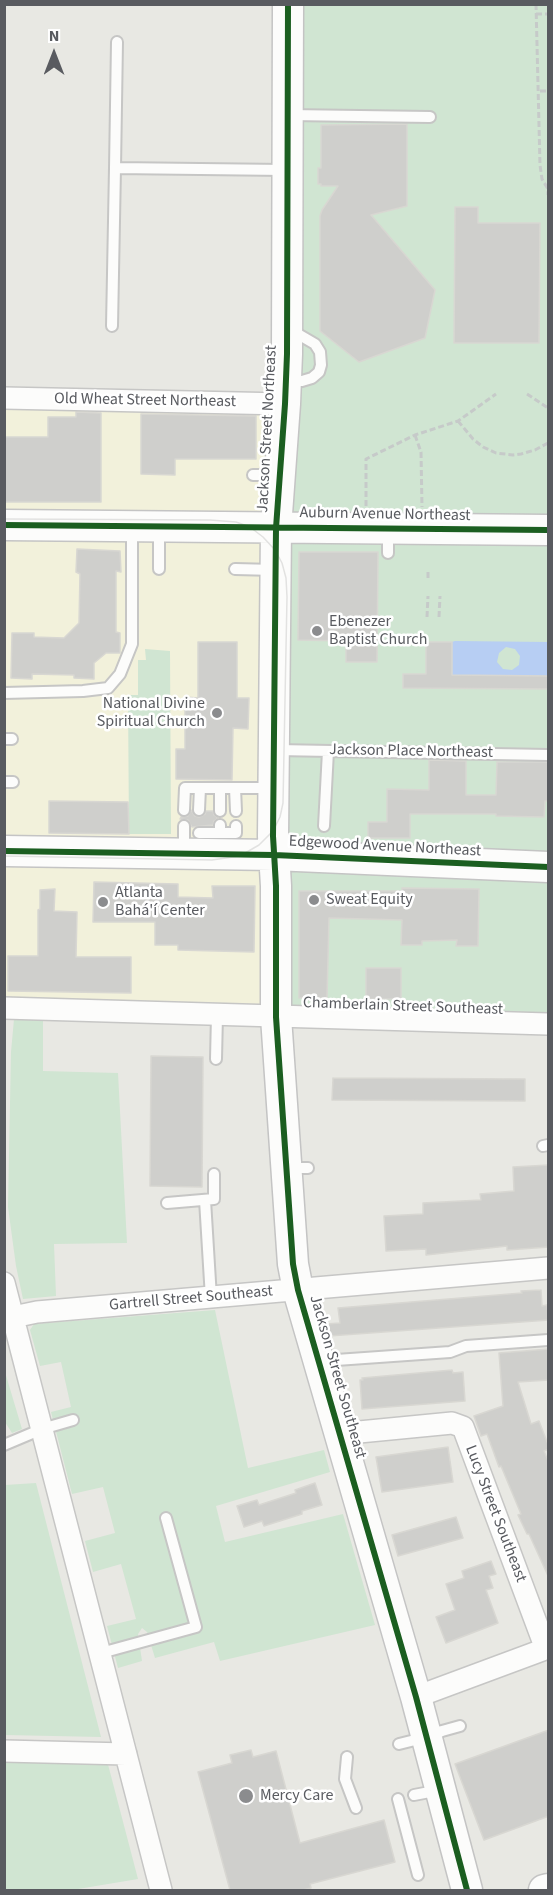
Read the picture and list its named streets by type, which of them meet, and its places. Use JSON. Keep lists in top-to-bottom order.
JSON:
{
  "streets": {
    "street": [
      "Old Wheat Street Northeast",
      "Jackson Street Northeast",
      "Auburn Avenue Northeast",
      "Edgewood Avenue Northeast",
      "Chamberlain Street Southeast",
      "Gartrell Street Southeast",
      "Jackson Street Southeast",
      "Lucy Street Southeast"
    ],
    "lane": ["Jackson Place Northeast"]
  },
  "crossings": [
    ["Old Wheat Street Northeast", "Jackson Street Northeast"],
    ["Jackson Street Northeast", "Auburn Avenue Northeast"],
    ["Jackson Street Northeast", "Jackson Place Northeast"],
    ["Jackson Street Northeast", "Edgewood Avenue Northeast"],
    ["Jackson Street Northeast", "Jackson Street Southeast"],
    ["Edgewood Avenue Northeast", "Jackson Street Southeast"],
    ["Chamberlain Street Southeast", "Jackson Street Southeast"],
    ["Gartrell Street Southeast", "Jackson Street Southeast"],
    ["Jackson Street Southeast", "Lucy Street Southeast"]
  ],
  "places": [
    "Ebenezer Baptist Church",
    "National Divine Spiritual Church",
    "Sweat Equity",
    "Atlanta Bahá'í Center",
    "Mercy Care"
  ],
  "north": "top"
}
